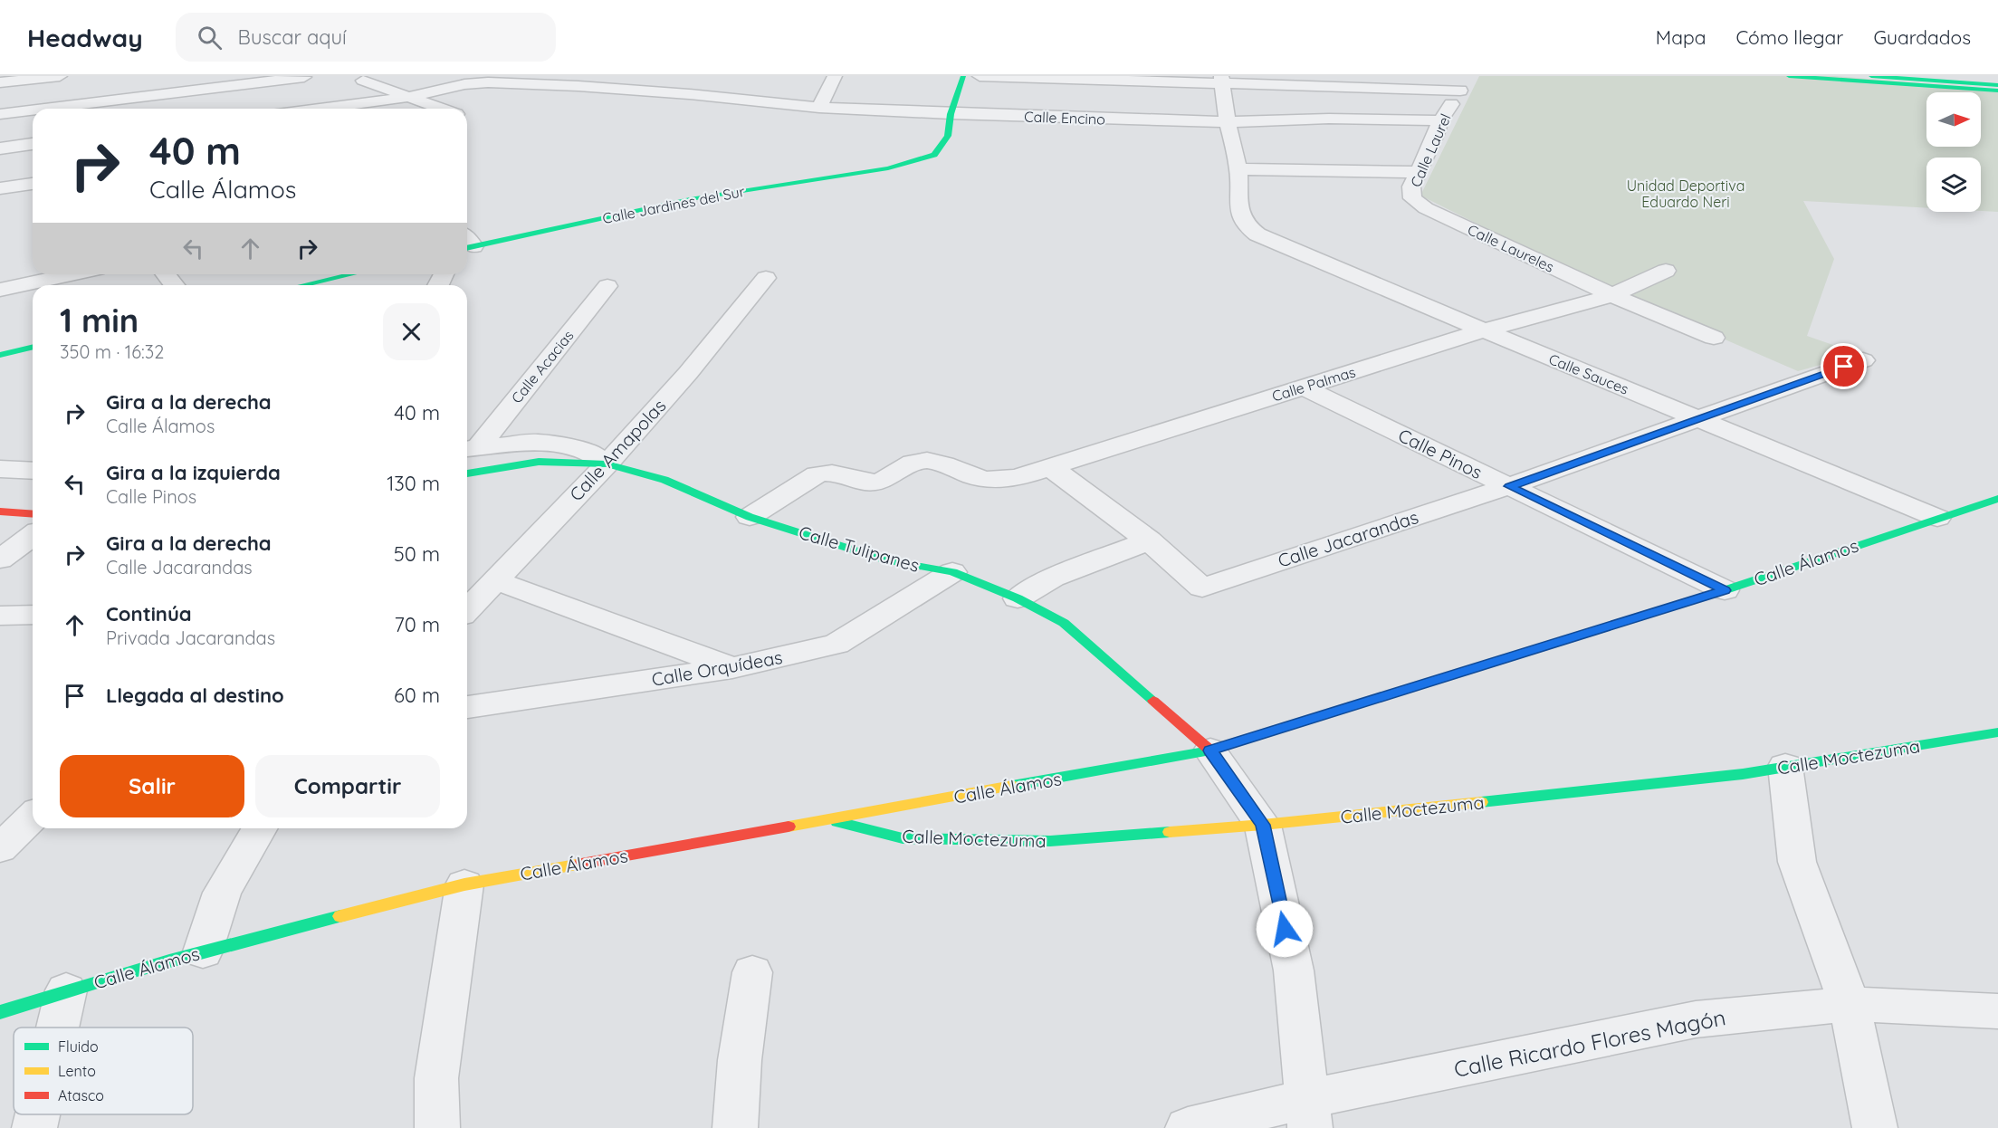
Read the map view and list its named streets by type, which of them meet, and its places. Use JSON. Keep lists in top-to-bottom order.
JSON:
{
  "streets": {
    "main road": [
      "Calle Jardines del Sur",
      "Calle Tulipanes",
      "Calle Álamos",
      "Calle Moctezuma"
    ],
    "street": [
      "Calle Encino",
      "Calle Laurel",
      "Calle Laureles",
      "Calle Acacias",
      "Calle Sauces",
      "Calle Palmas",
      "Calle Amapolas",
      "Calle Pinos",
      "Calle Jacarandas",
      "Calle Orquídeas",
      "Calle Ricardo Flores Magón"
    ]
  },
  "crossings": [
    ["Calle Encino", "Calle Laurel"],
    ["Calle Encino", "Calle Jardines del Sur"],
    ["Calle Laurel", "Calle Laureles"],
    ["Calle Laureles", "Calle Palmas"],
    ["Calle Sauces", "Calle Palmas"],
    ["Calle Sauces", "Calle Jacarandas"],
    ["Calle Sauces", "Calle Álamos"],
    ["Calle Palmas", "Calle Pinos"],
    ["Calle Palmas", "Calle Tulipanes"],
    ["Calle Amapolas", "Calle Tulipanes"],
    ["Calle Pinos", "Calle Jacarandas"],
    ["Calle Pinos", "Calle Álamos"],
    ["Calle Tulipanes", "Calle Álamos"],
    ["Calle Tulipanes", "Calle Orquídeas"],
    ["Calle Álamos", "Calle Moctezuma"]
  ],
  "parks": ["Unidad Deportiva Eduardo Neri"],
  "legend": ["Fluido", "Lento", "Atasco"],
  "north": "right",
  "page": {
    "header": "Headway",
    "search": "Buscar aquí",
    "nav": ["Mapa", "Cómo llegar", "Guardados"],
    "turn": ["40 m", "Calle Álamos"],
    "heading": ["1 min", "350 m · 16:32"],
    "list": [
      {
        "name": "Gira a la derecha",
        "note": "Calle Álamos",
        "value": "40 m"
      },
      {
        "name": "Gira a la izquierda",
        "note": "Calle Pinos",
        "value": "130 m"
      },
      {
        "name": "Gira a la derecha",
        "note": "Calle Jacarandas",
        "value": "50 m"
      },
      {
        "name": "Continúa",
        "note": "Privada Jacarandas",
        "value": "70 m"
      },
      {
        "name": "Llegada al destino",
        "value": "60 m"
      }
    ],
    "buttons": ["Salir", "Compartir"]
  }
}
